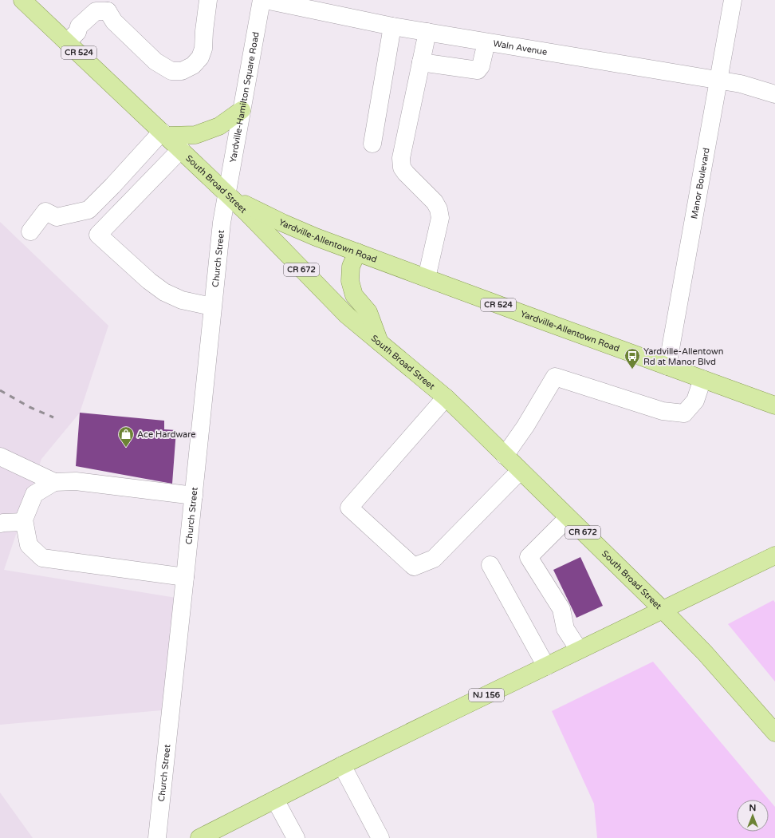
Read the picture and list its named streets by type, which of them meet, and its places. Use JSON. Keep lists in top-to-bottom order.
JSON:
{
  "streets": {
    "main road": [
      "CR 524",
      "South Broad Street",
      "Yardville-Allentown Road",
      "CR 672",
      "NJ 156"
    ],
    "street": [
      "Waln Avenue",
      "Yardville-Hamilton Square Road",
      "Manor Boulevard",
      "Church Street"
    ]
  },
  "crossings": [
    ["Waln Avenue", "Manor Boulevard"],
    ["Yardville-Hamilton Square Road", "South Broad Street"],
    ["Yardville-Hamilton Square Road", "Yardville-Allentown Road"],
    ["Yardville-Hamilton Square Road", "Church Street"],
    ["Manor Boulevard", "Yardville-Allentown Road"],
    ["South Broad Street", "Yardville-Allentown Road"],
    ["South Broad Street", "Church Street"],
    ["South Broad Street", "NJ 156"],
    ["Yardville-Allentown Road", "Church Street"]
  ],
  "places": {
    "bus stop": ["Yardville-Allentown Rd at Manor Blvd"],
    "shop": ["Ace Hardware"]
  },
  "north": "top"
}
